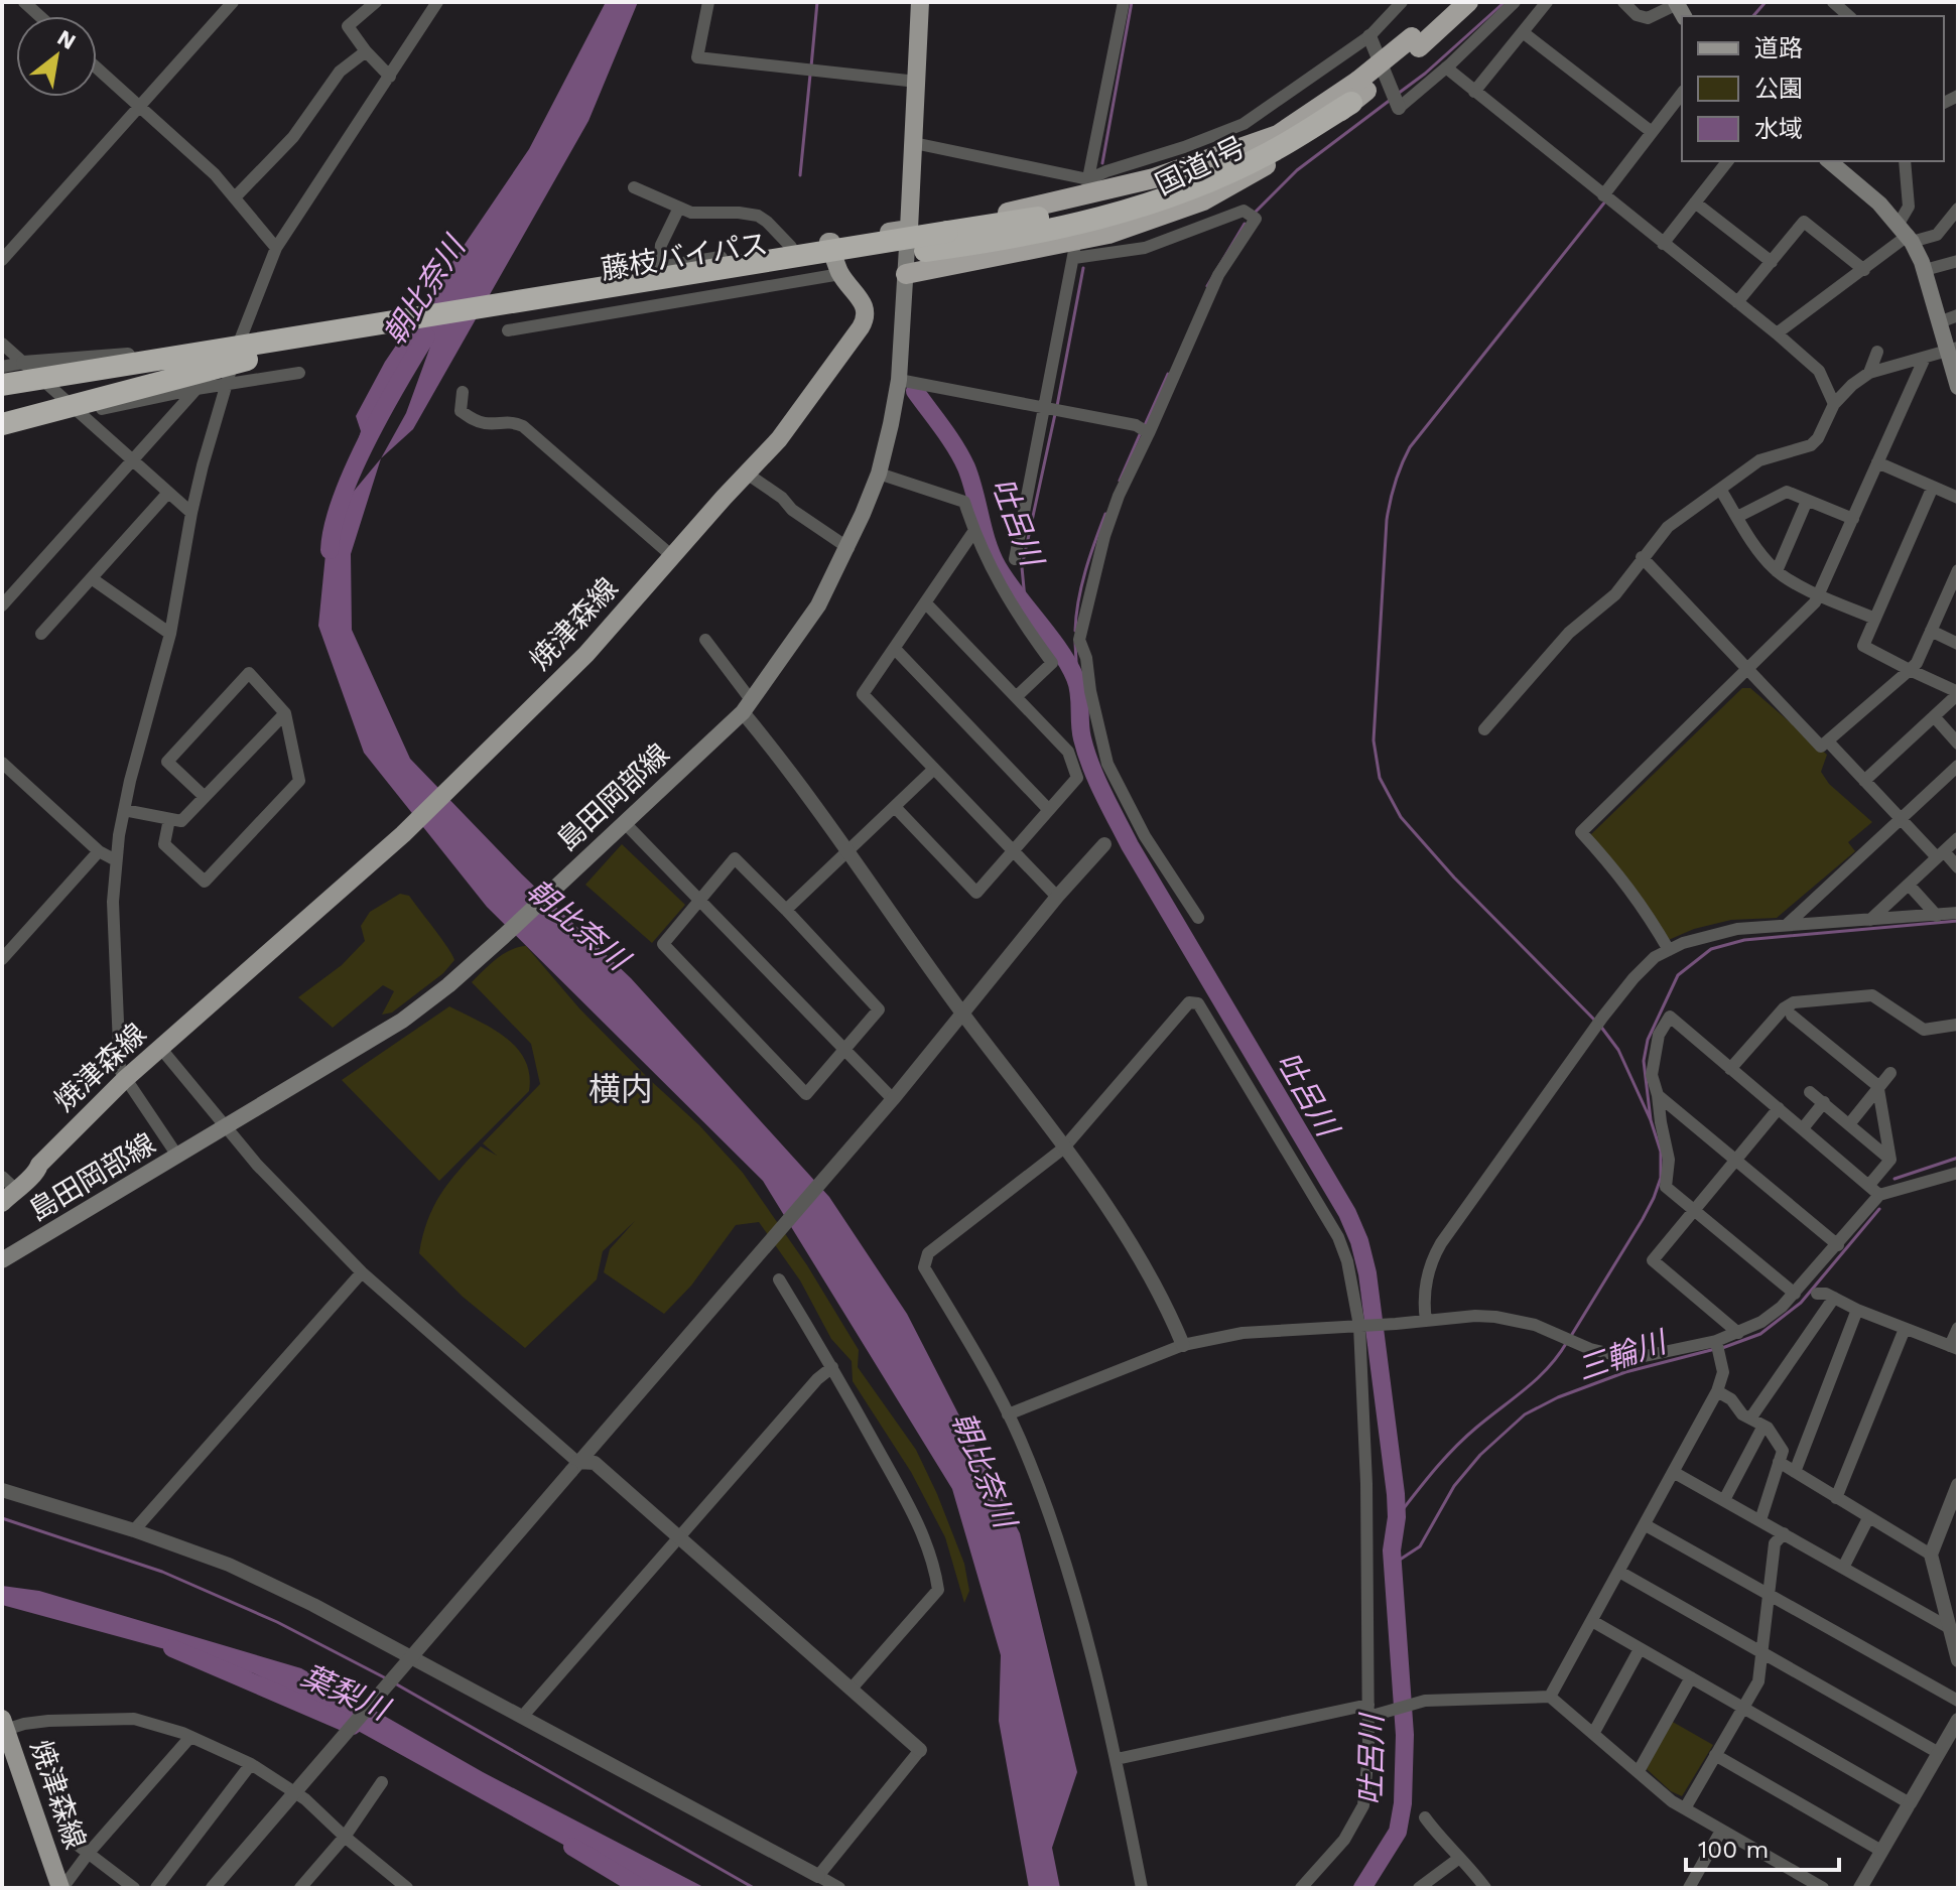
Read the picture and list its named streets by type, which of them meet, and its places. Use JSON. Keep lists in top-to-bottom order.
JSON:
{
  "streets": {
    "highway": ["国道1号", "藤枝バイパス"],
    "main road": ["焼津森線", "島田岡部線"]
  },
  "crossings": [
    ["国道1号", "藤枝バイパス"],
    ["国道1号", "島田岡部線"]
  ],
  "districts": ["横内"],
  "water": [
    "朝比奈川",
    "吐呂川",
    "三輪川",
    "葉梨川"
  ],
  "legend": ["道路", "公園", "水域"],
  "scale_bar": "100 m",
  "north": "top right"
}
